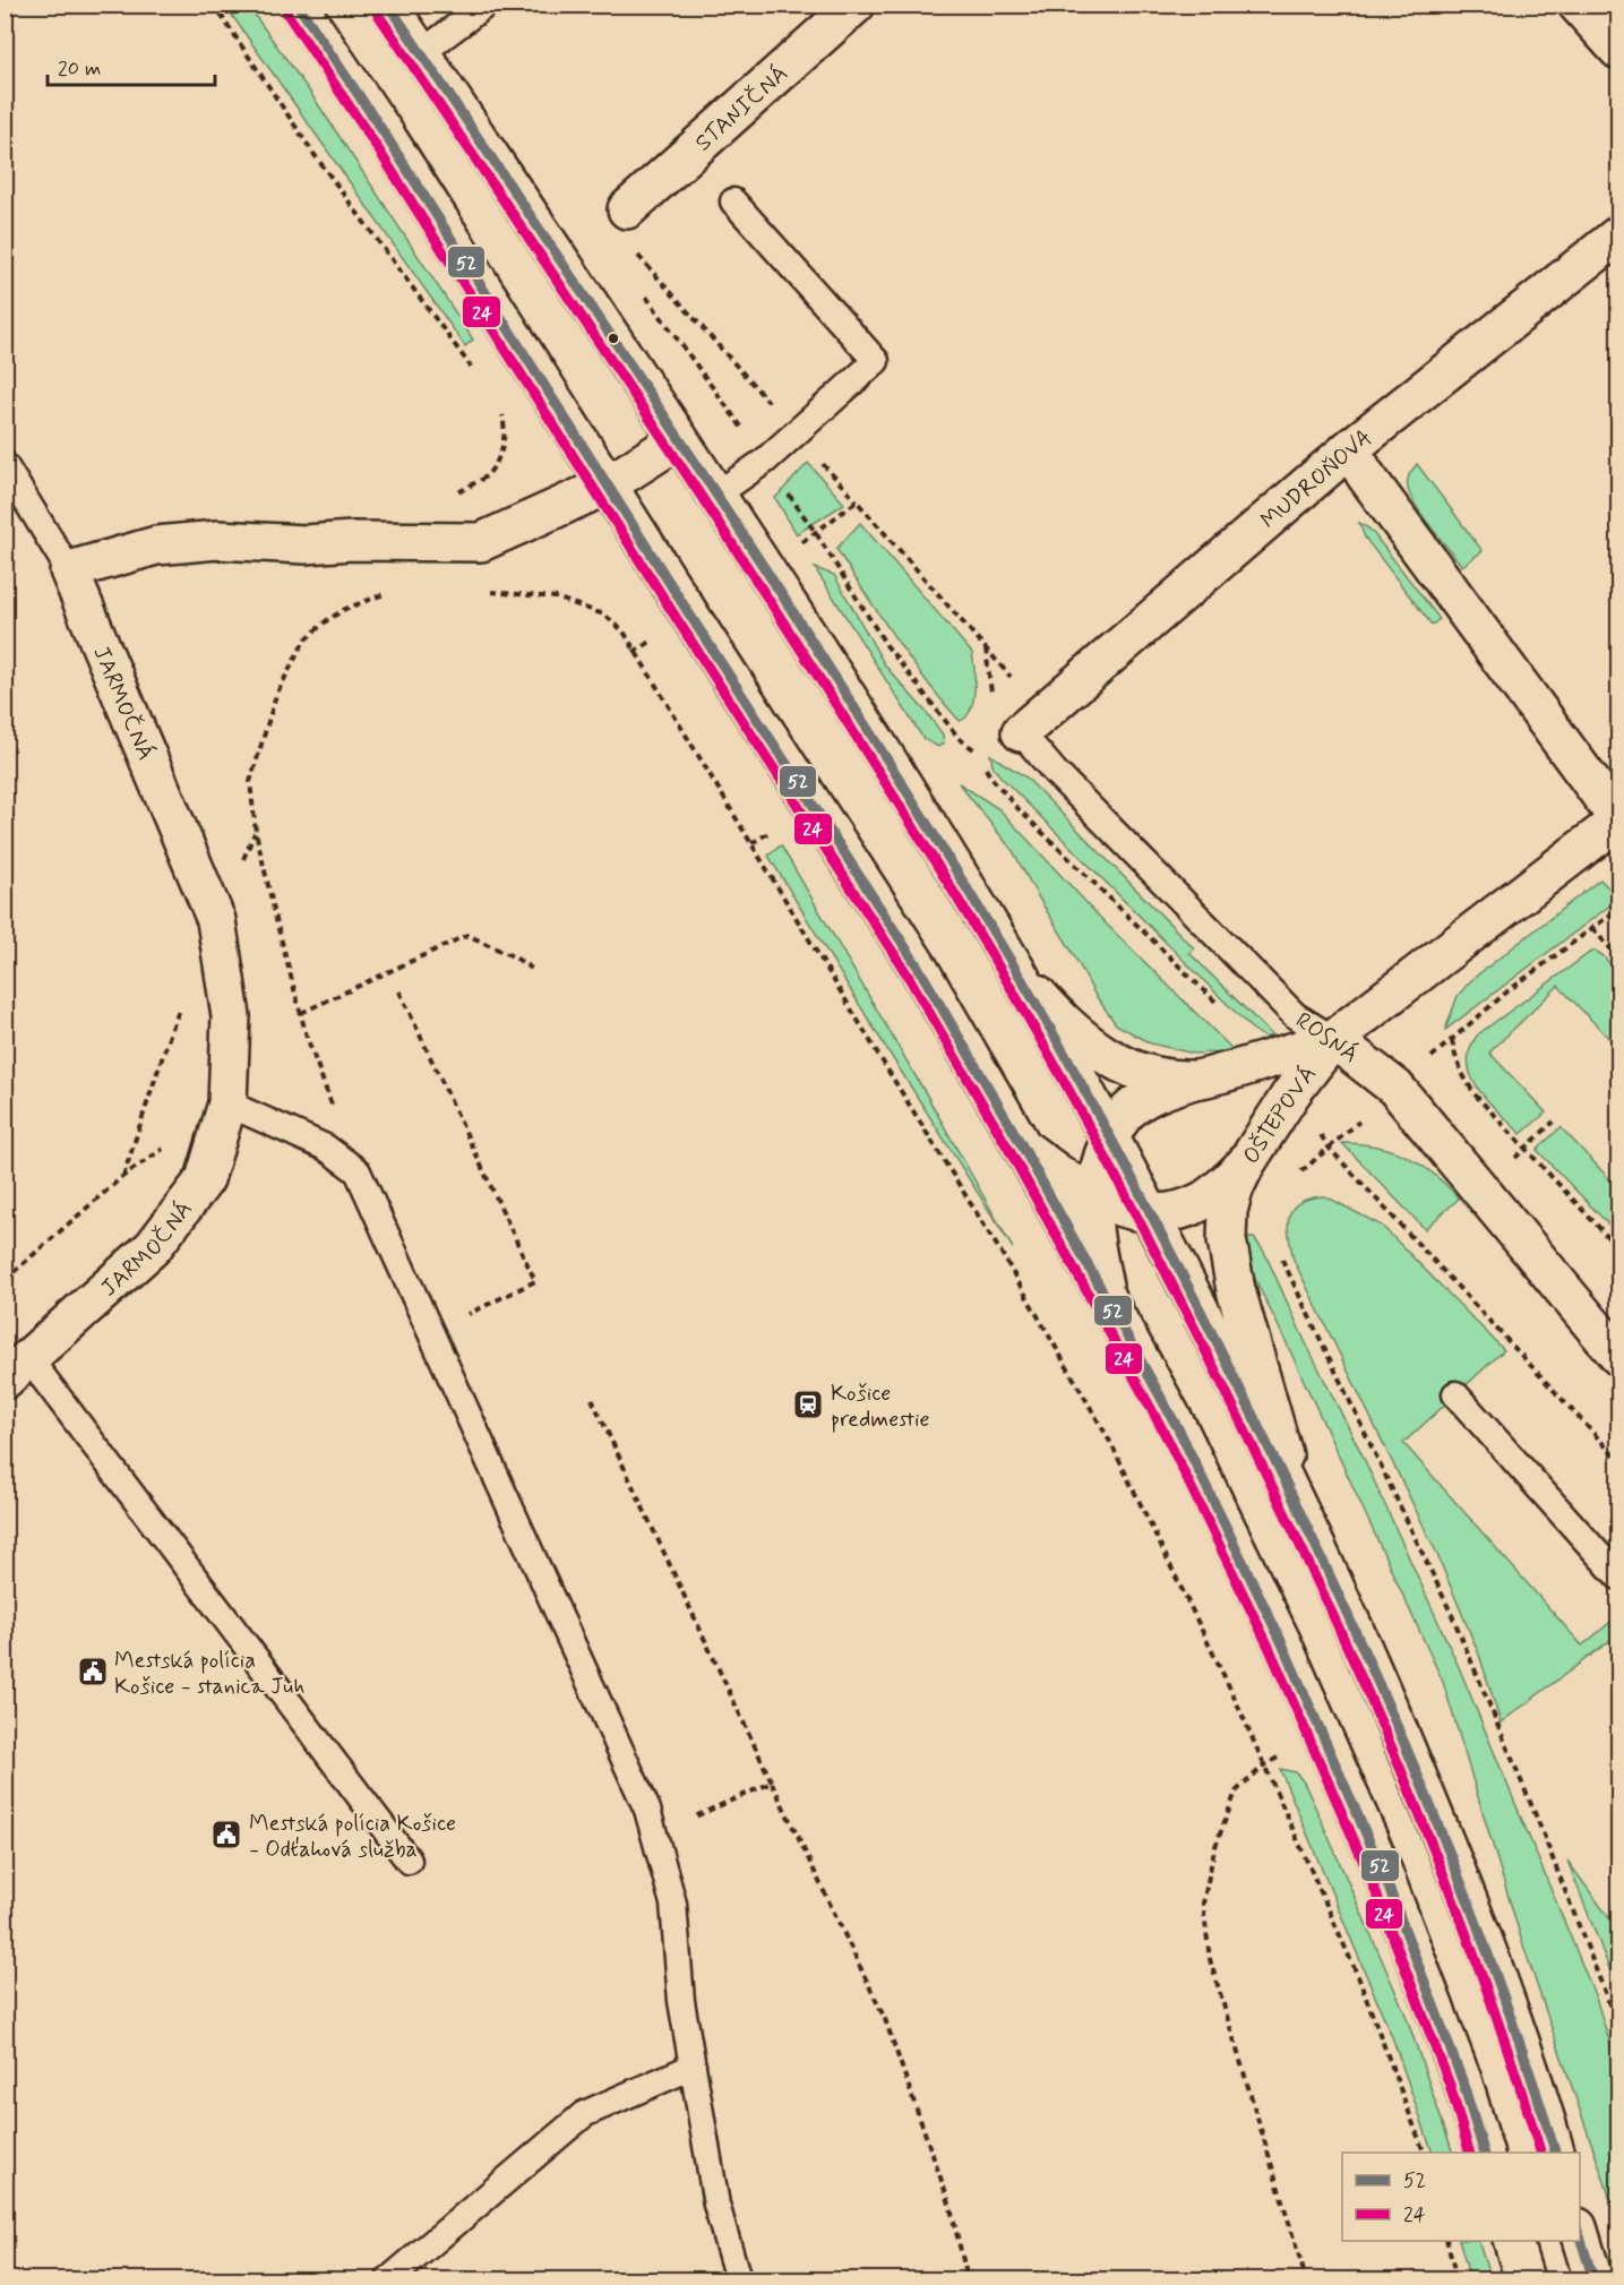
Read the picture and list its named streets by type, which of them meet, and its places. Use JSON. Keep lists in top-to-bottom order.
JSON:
{
  "streets": {
    "street": [
      "STANIČNÁ",
      "MUDROŇOVA",
      "JARMOČNÁ",
      "ROSNÁ",
      "OŠTEPOVÁ"
    ]
  },
  "crossings": [
    ["MUDROŇOVA", "ROSNÁ"],
    ["ROSNÁ", "OŠTEPOVÁ"]
  ],
  "places": {
    "station": ["Košice predmestie"],
    "public building": ["Mestská polícia Košice - stanica Juh", "Mestská polícia Košice - Odťahová služba"]
  },
  "lines": ["transit line 52", "transit line 24"],
  "legend": ["52", "24"],
  "scale_bar": "20 m"
}
